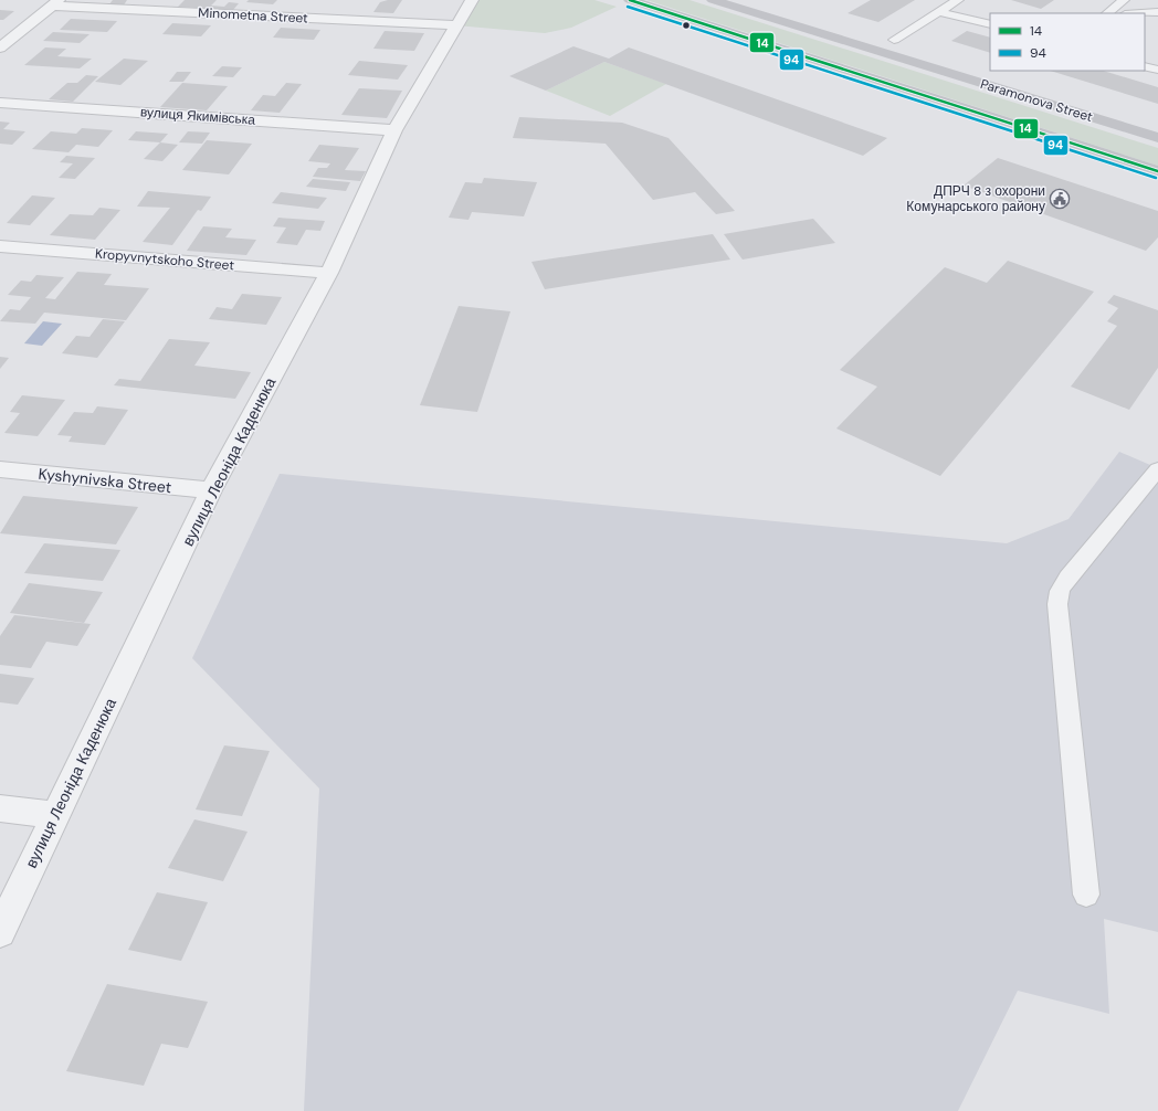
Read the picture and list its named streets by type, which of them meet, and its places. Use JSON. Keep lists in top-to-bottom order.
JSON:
{
  "streets": {
    "street": [
      "Minometna Street",
      "Paramonova Street",
      "вулиця Якимівська",
      "Kropyvnytskoho Street",
      "вулиця Леоніда Каденюка",
      "Kyshynivska Street"
    ]
  },
  "crossings": [
    ["Minometna Street", "вулиця Леоніда Каденюка"],
    ["вулиця Якимівська", "вулиця Леоніда Каденюка"],
    ["Kropyvnytskoho Street", "вулиця Леоніда Каденюка"],
    ["вулиця Леоніда Каденюка", "Kyshynivska Street"]
  ],
  "places": {
    "public building": ["ДПРЧ 8 з охорони Комунарського району"]
  },
  "lines": ["transit line 14", "transit line 94"],
  "legend": ["14", "94"]
}
